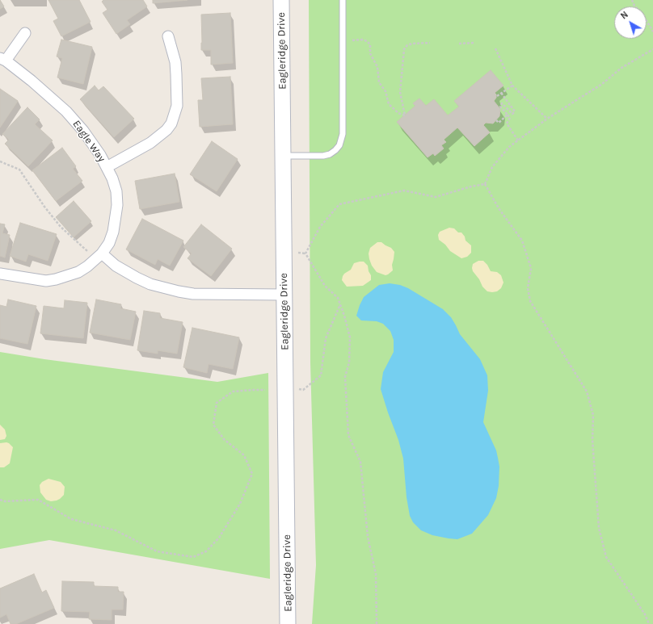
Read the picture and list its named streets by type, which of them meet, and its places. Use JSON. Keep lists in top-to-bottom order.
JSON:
{
  "streets": {
    "main road": ["Eagleridge Drive"],
    "street": ["Eagle Way"]
  },
  "north": "top left"
}
